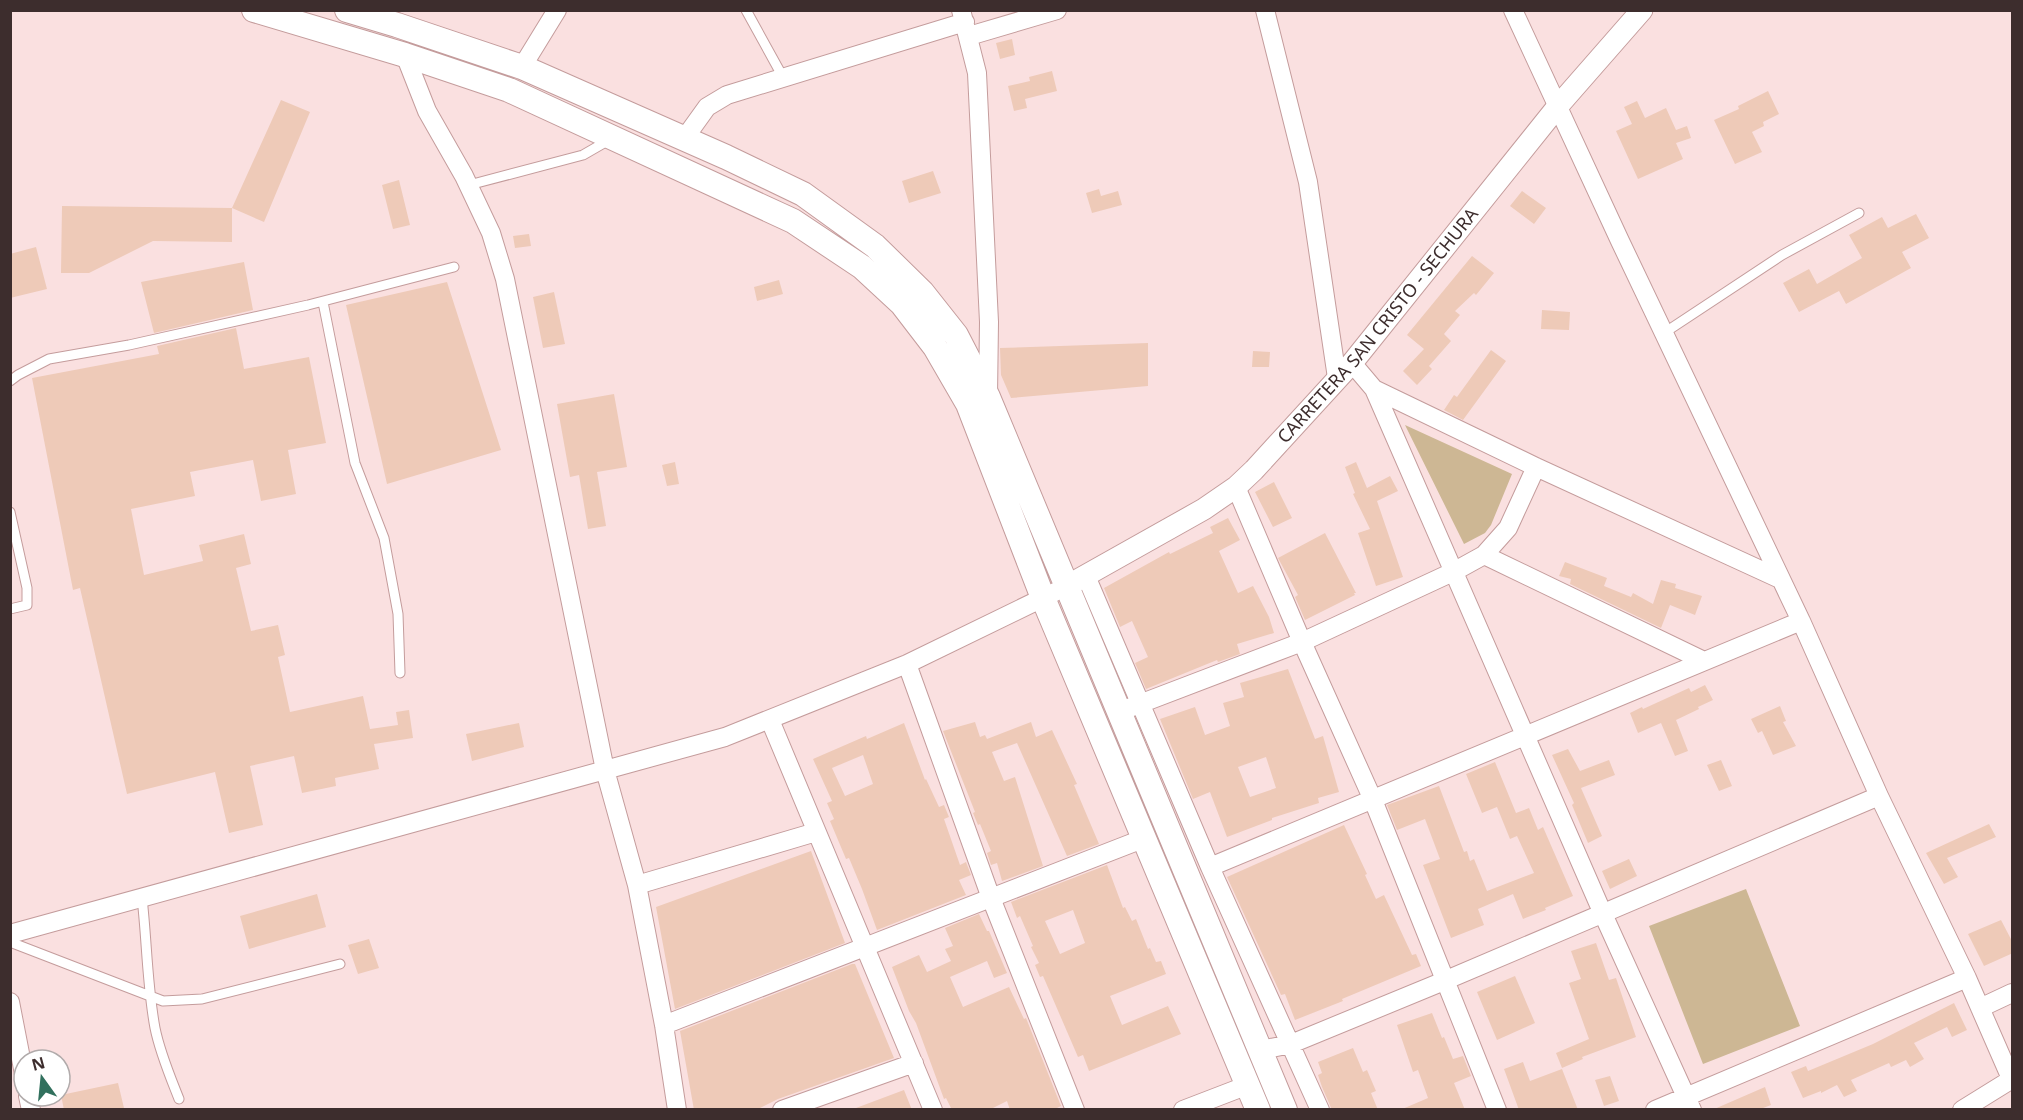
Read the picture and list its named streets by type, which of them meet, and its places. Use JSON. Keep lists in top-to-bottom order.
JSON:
{
  "streets": {
    "street": ["CARRETERA SAN CRISTO - SECHURA"]
  },
  "north": "top"
}
